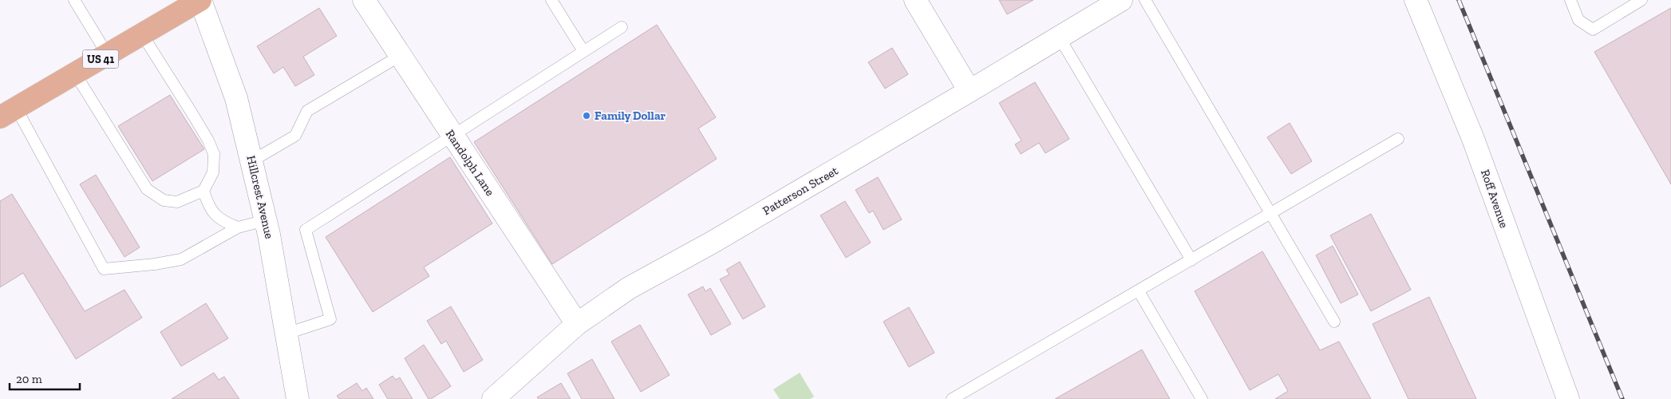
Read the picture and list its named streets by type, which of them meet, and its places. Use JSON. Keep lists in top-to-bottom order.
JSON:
{
  "streets": {
    "main road": ["US 41"],
    "street": [
      "Randolph Lane",
      "Patterson Street",
      "Hillcrest Avenue",
      "Roff Avenue"
    ]
  },
  "crossings": [
    ["US 41", "Hillcrest Avenue"],
    ["Randolph Lane", "Patterson Street"]
  ],
  "places": ["Family Dollar"],
  "scale_bar": "20 m"
}
